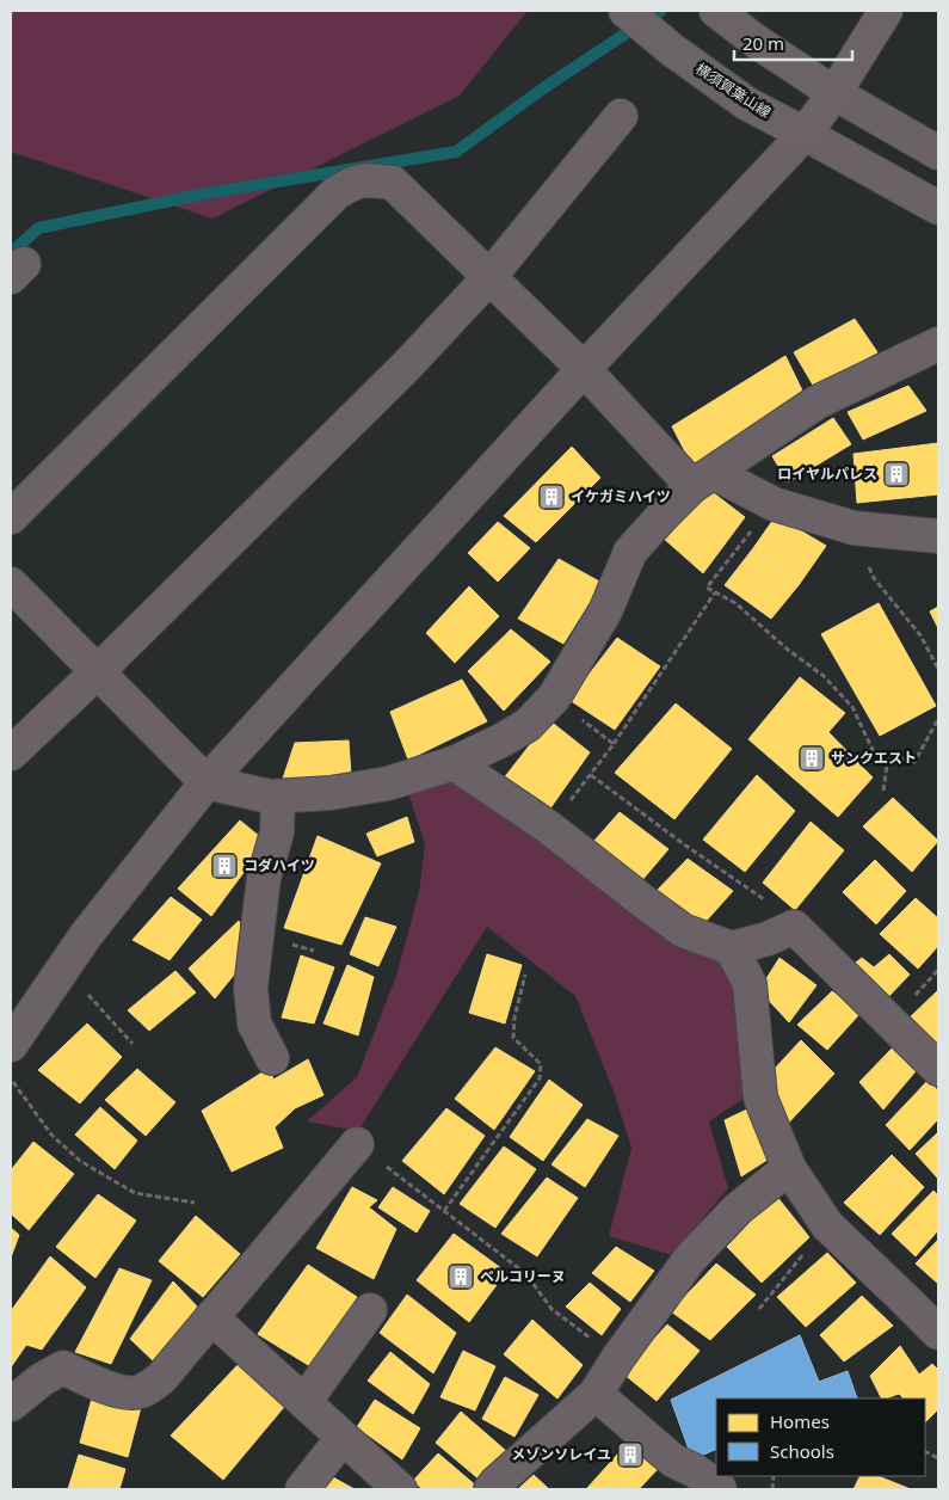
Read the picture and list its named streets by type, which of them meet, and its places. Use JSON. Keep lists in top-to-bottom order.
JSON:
{
  "streets": {
    "main road": ["横須賀葉山線"]
  },
  "places": {
    "building": [
      "ロイヤルパレス",
      "イケガミハイツ",
      "サンクエスト",
      "コダハイツ",
      "ベルコリーヌ",
      "メゾンソレイユ"
    ]
  },
  "legend": ["Homes", "Schools"],
  "scale_bar": "20 m"
}
